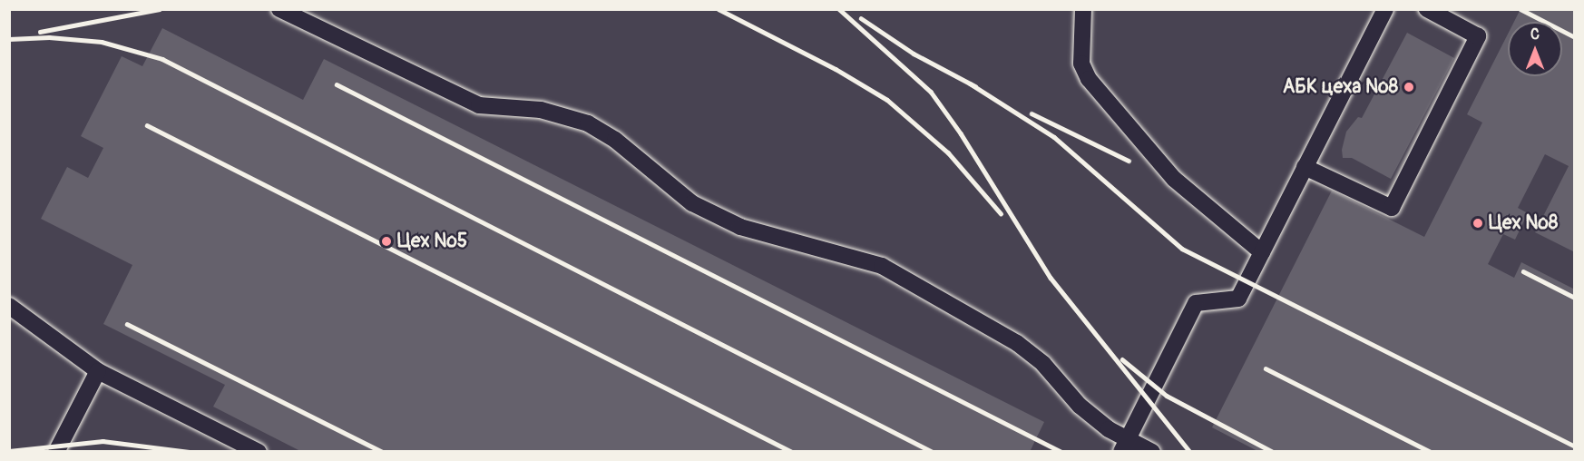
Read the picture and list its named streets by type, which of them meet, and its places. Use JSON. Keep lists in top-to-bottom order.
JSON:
{
  "places": ["АБК цеха №8", "Цех №8", "Цех №5"],
  "north": "top"
}
